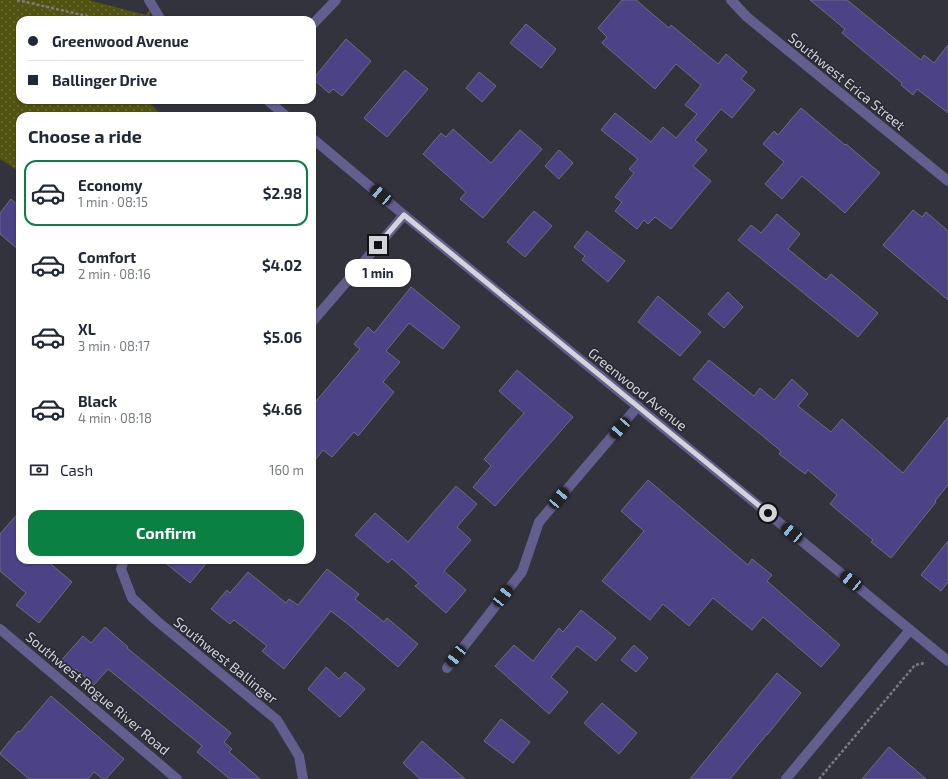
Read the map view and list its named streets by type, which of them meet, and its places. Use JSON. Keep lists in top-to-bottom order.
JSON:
{
  "streets": {
    "street": [
      "Southwest Erica Street",
      "Greenwood Avenue",
      "Southwest Ballinger",
      "Southwest Rogue River Road"
    ]
  },
  "page": {
    "banner": ["Greenwood Avenue", "Ballinger Drive"],
    "heading": "Choose a ride",
    "list": [
      {
        "name": "Economy",
        "note": "1 min · 08:15",
        "value": "$2.98"
      },
      {
        "name": "Comfort",
        "note": "2 min · 08:16",
        "value": "$4.02"
      },
      {
        "name": "XL",
        "note": "3 min · 08:17",
        "value": "$5.06"
      },
      {
        "name": "Black",
        "note": "4 min · 08:18",
        "value": "$4.66"
      }
    ],
    "bubble": "1 min",
    "pay": ["Cash", "160 m"],
    "buttons": "Confirm"
  }
}
